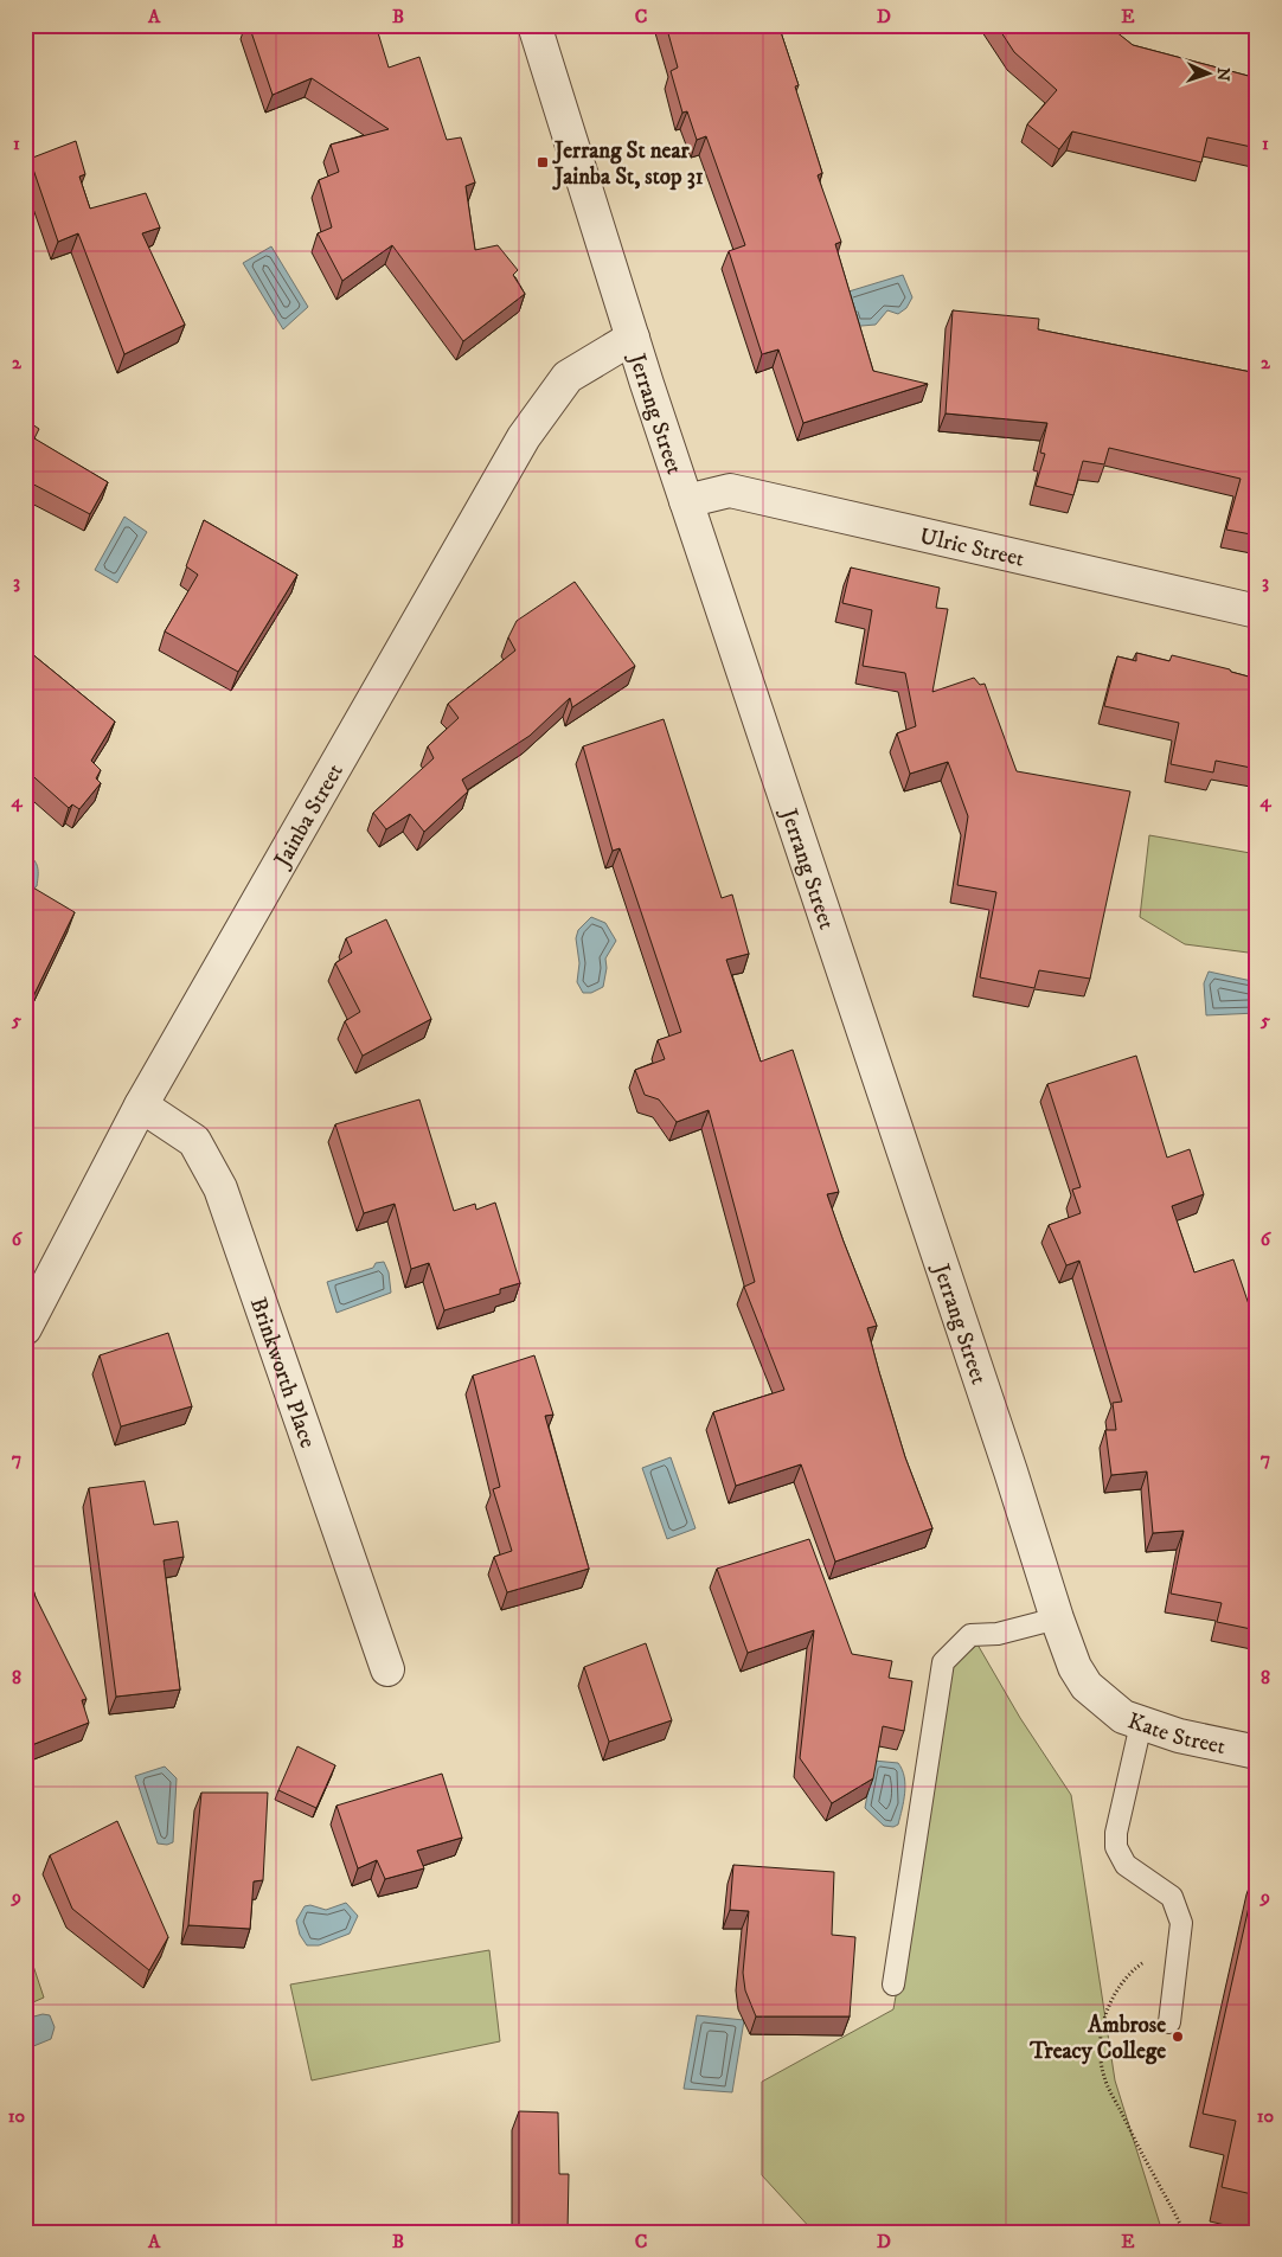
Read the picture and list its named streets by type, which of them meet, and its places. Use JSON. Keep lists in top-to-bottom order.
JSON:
{
  "streets": {
    "street": [
      "Jerrang Street",
      "Ulric Street",
      "Jainba Street",
      "Brinkworth Place",
      "Kate Street"
    ]
  },
  "crossings": [
    ["Jerrang Street", "Ulric Street"],
    ["Jerrang Street", "Jainba Street"],
    ["Jerrang Street", "Kate Street"],
    ["Jainba Street", "Brinkworth Place"]
  ],
  "places": {
    "transit": ["Jerrang St near Jainba St, stop 31"],
    "other": ["Ambrose Treacy College"]
  },
  "north": "right",
  "grid": {
    "columns": [
      "A",
      "B",
      "C",
      "D",
      "E"
    ],
    "rows": [
      "1",
      "2",
      "3",
      "4",
      "5",
      "6",
      "7",
      "8",
      "9",
      "10"
    ]
  }
}
